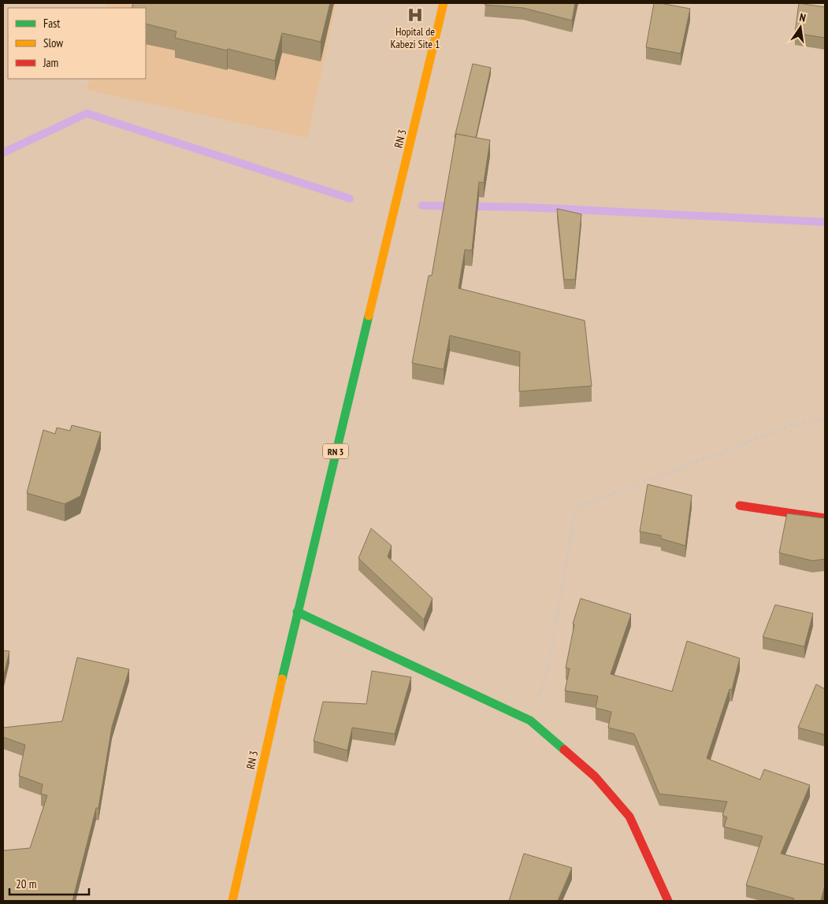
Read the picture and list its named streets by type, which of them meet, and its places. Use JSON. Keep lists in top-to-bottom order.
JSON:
{
  "streets": {
    "main road": ["RN 3"]
  },
  "places": {
    "hospital": ["Hopital de Kabezi Site 1"]
  },
  "legend": ["Fast", "Slow", "Jam"],
  "scale_bar": "20 m",
  "north": "top"
}
